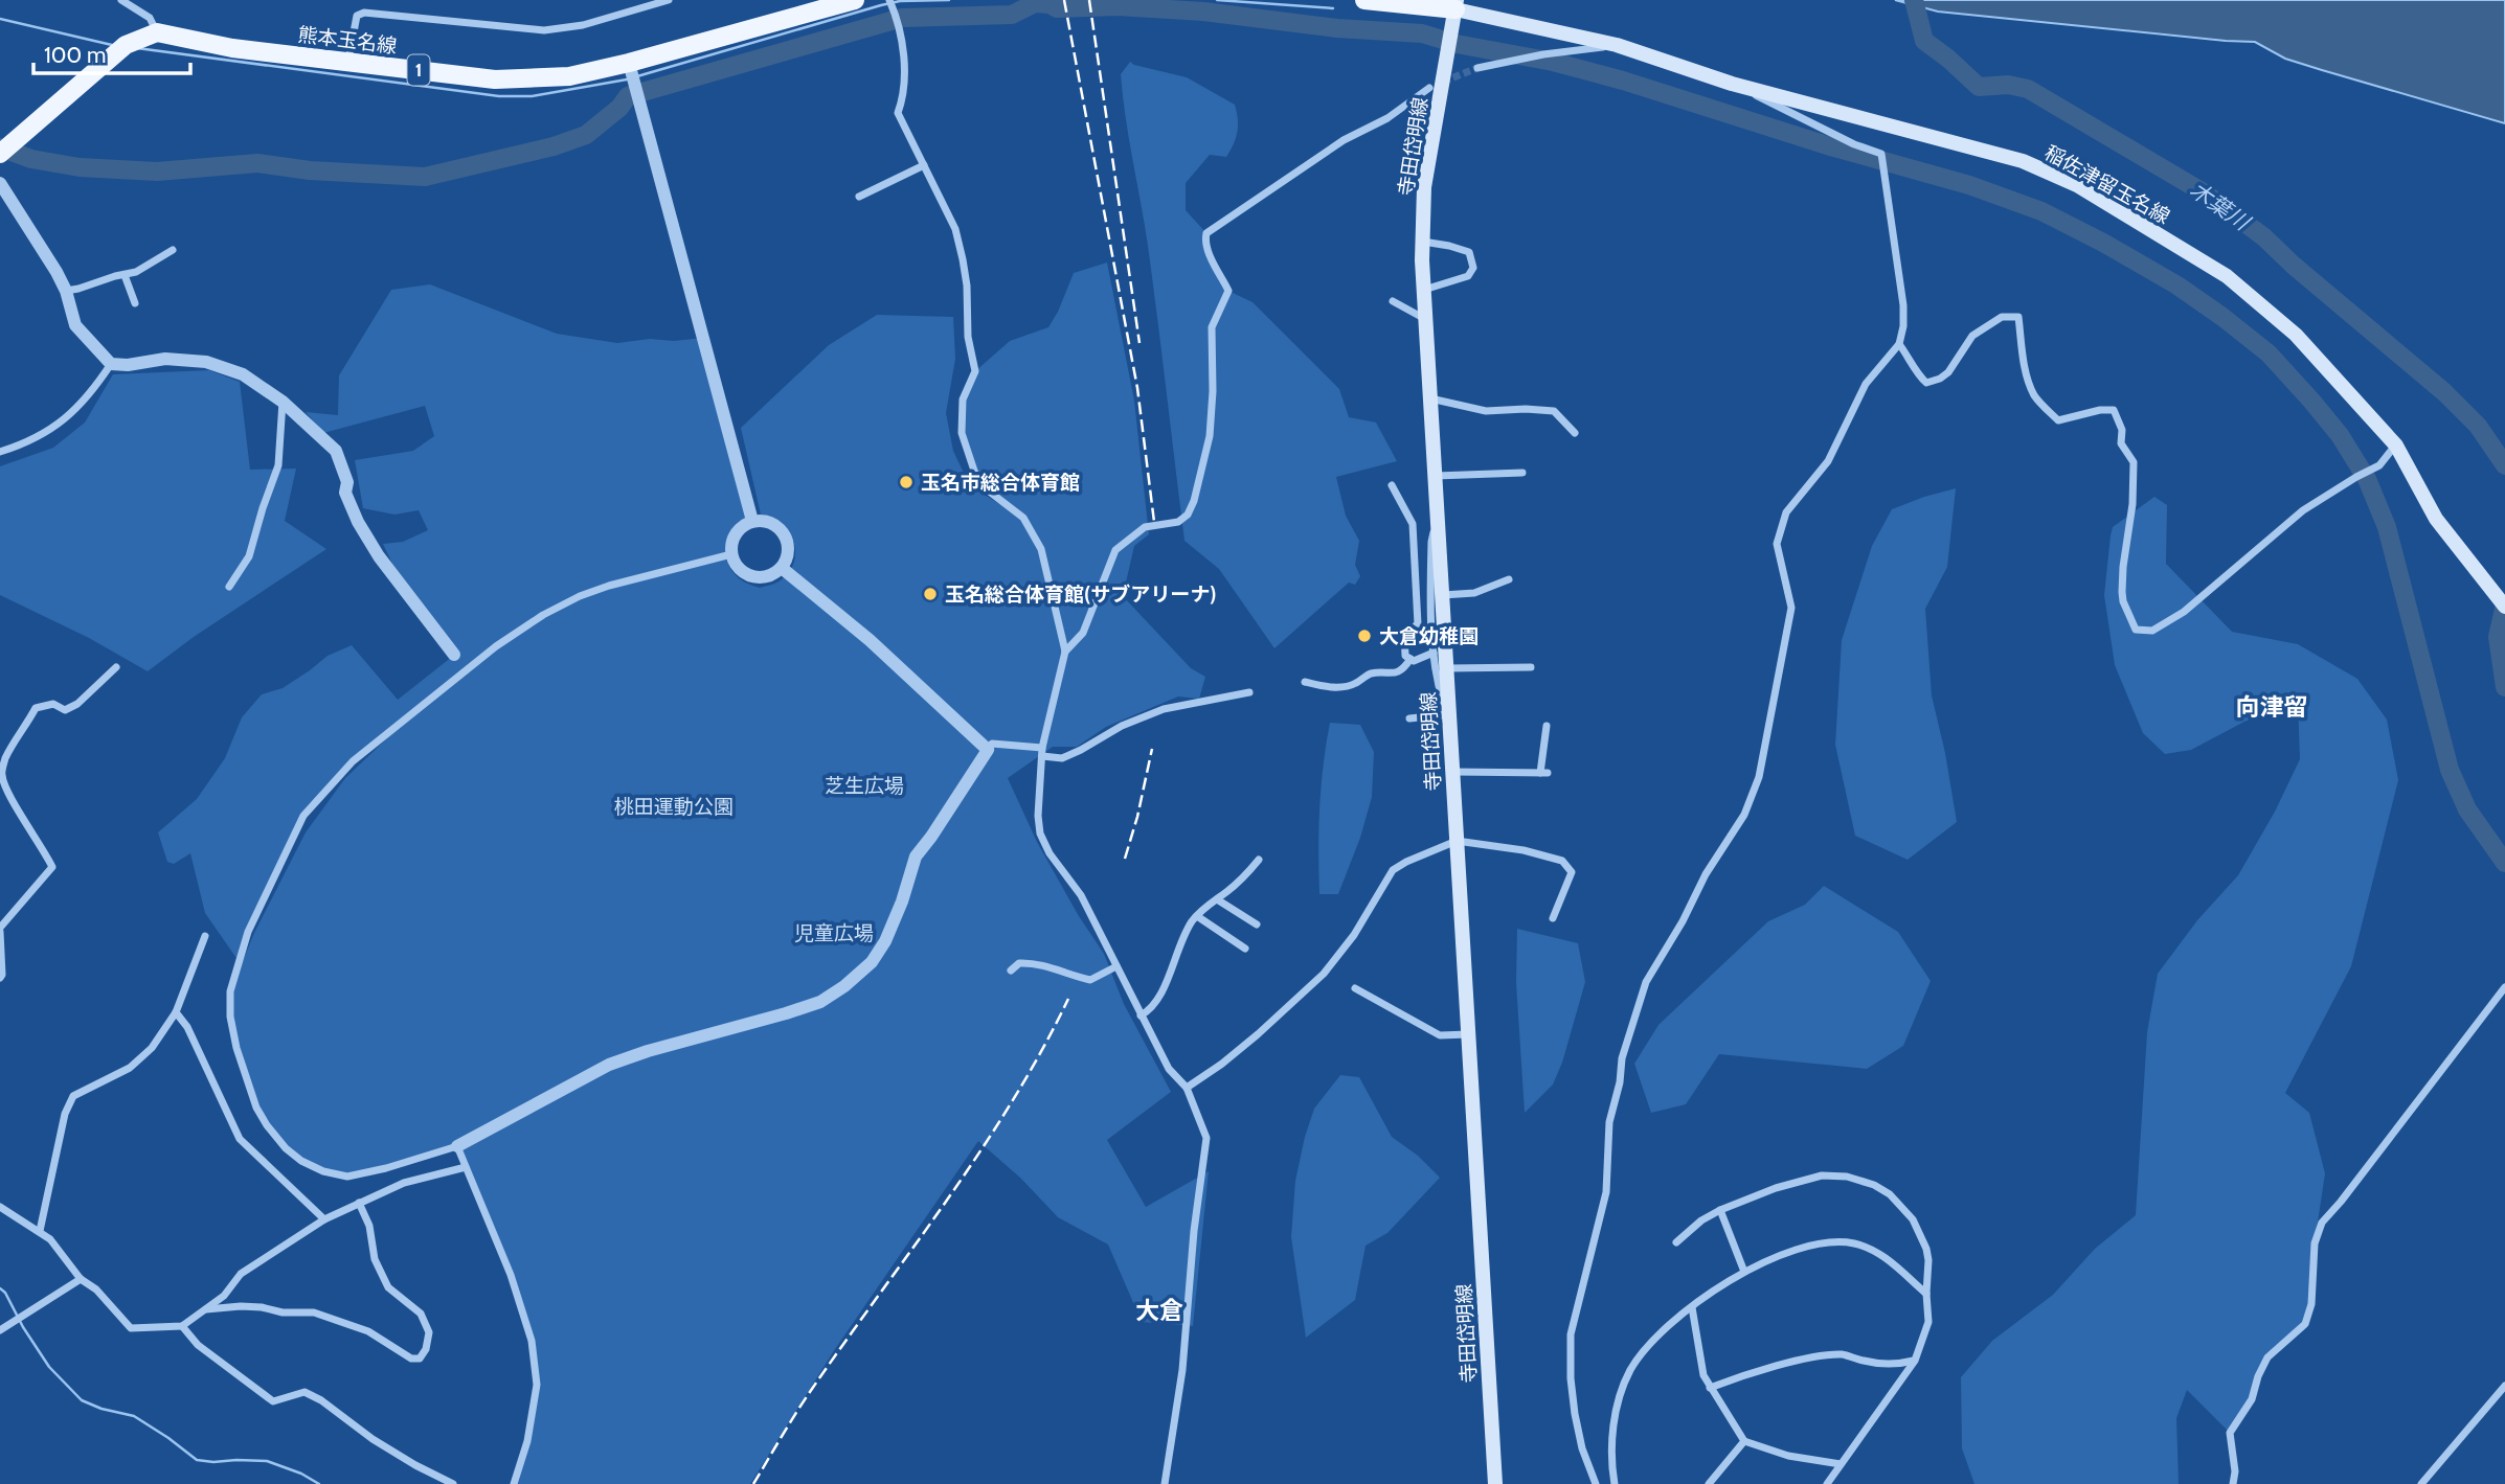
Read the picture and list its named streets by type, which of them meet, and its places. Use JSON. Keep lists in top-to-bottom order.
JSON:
{
  "streets": {
    "main road": [
      "熊本玉名線",
      "1",
      "寺田岱明線",
      "稲佐津留玉名線"
    ]
  },
  "crossings": [
    ["寺田岱明線", "稲佐津留玉名線"]
  ],
  "districts": ["向津留", "大倉"],
  "water": ["木葉川"],
  "parks": ["芝生広場", "桃田運動公園", "児童広場"],
  "places": ["玉名市総合体育館", "玉名総合体育館(サブアリーナ)", "大倉幼稚園"],
  "scale_bar": "100 m"
}
